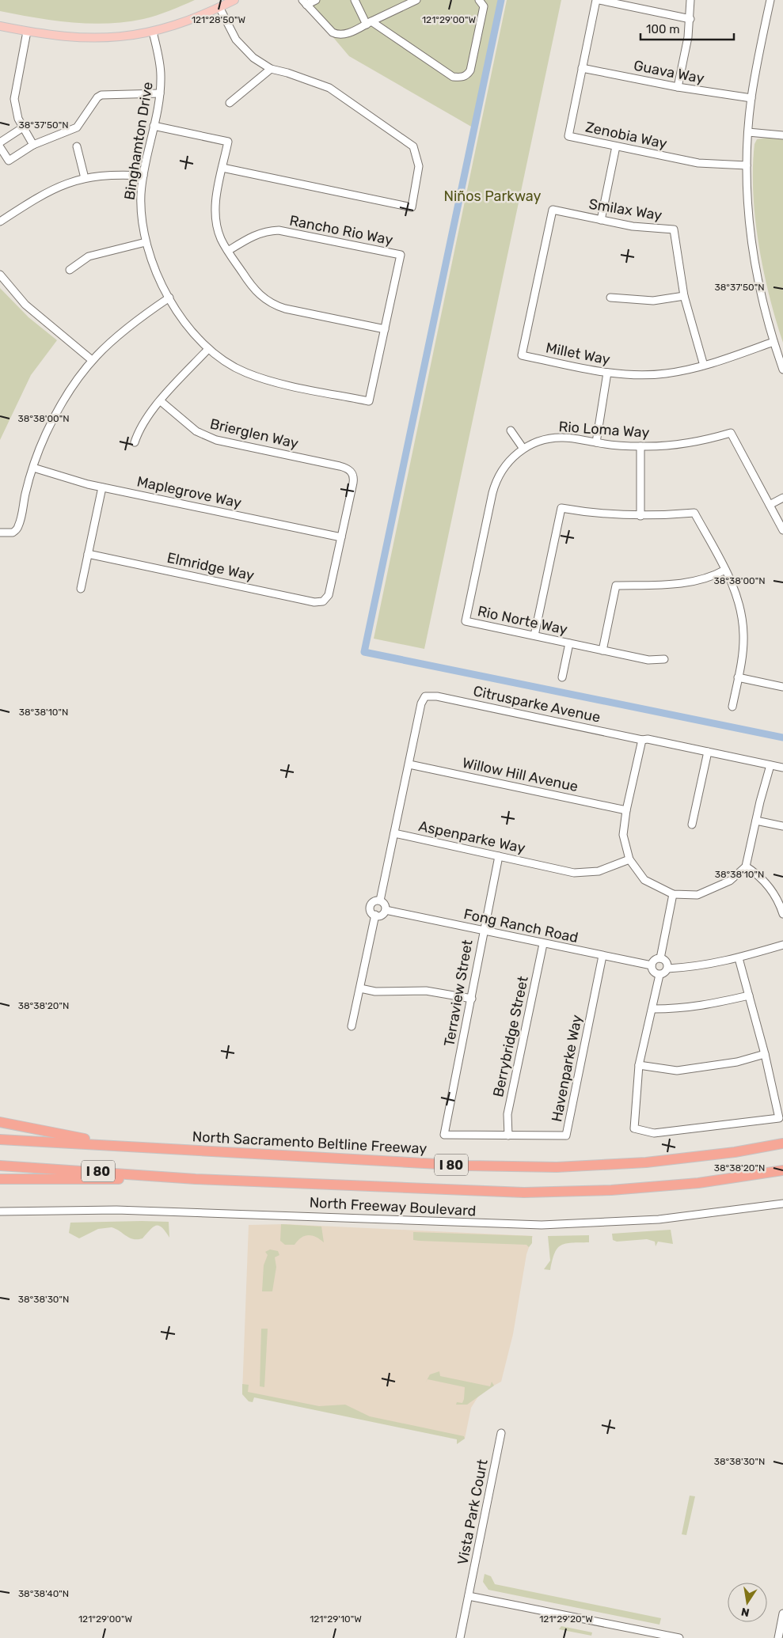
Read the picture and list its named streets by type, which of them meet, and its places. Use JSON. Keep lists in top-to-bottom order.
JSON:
{
  "streets": {
    "highway": ["North Sacramento Beltline Freeway", "I 80"],
    "street": [
      "Guava Way",
      "Zenobia Way",
      "Binghamton Drive",
      "Smilax Way",
      "Rancho Rio Way",
      "Millet Way",
      "Rio Loma Way",
      "Brierglen Way",
      "Maplegrove Way",
      "Elmridge Way",
      "Rio Norte Way",
      "Citrusparke Avenue",
      "Willow Hill Avenue",
      "Aspenparke Way",
      "Fong Ranch Road",
      "Terraview Street",
      "Berrybridge Street",
      "Havenparke Way",
      "North Freeway Boulevard",
      "Vista Park Court"
    ]
  },
  "crossings": [
    ["Guava Way", "Zenobia Way"],
    ["Binghamton Drive", "Rancho Rio Way"],
    ["Smilax Way", "Millet Way"],
    ["Rio Loma Way", "Rio Norte Way"],
    ["Brierglen Way", "Maplegrove Way"],
    ["Brierglen Way", "Elmridge Way"],
    ["Maplegrove Way", "Elmridge Way"],
    ["Citrusparke Avenue", "Willow Hill Avenue"],
    ["Aspenparke Way", "Terraview Street"],
    ["Fong Ranch Road", "Terraview Street"],
    ["Fong Ranch Road", "Berrybridge Street"],
    ["Fong Ranch Road", "Havenparke Way"],
    ["Terraview Street", "Havenparke Way"],
    ["Berrybridge Street", "Havenparke Way"]
  ],
  "parks": ["Niños Parkway"],
  "scale_bar": "100 m",
  "north": "bottom",
  "coordinates": [
    "121°28'50\"W",
    "121°29'00\"W",
    "38°37'50\"N",
    "38°38'00\"N",
    "38°38'10\"N",
    "38°38'20\"N",
    "38°38'30\"N",
    "38°38'40\"N",
    "121°29'10\"W",
    "121°29'20\"W"
  ]
}
